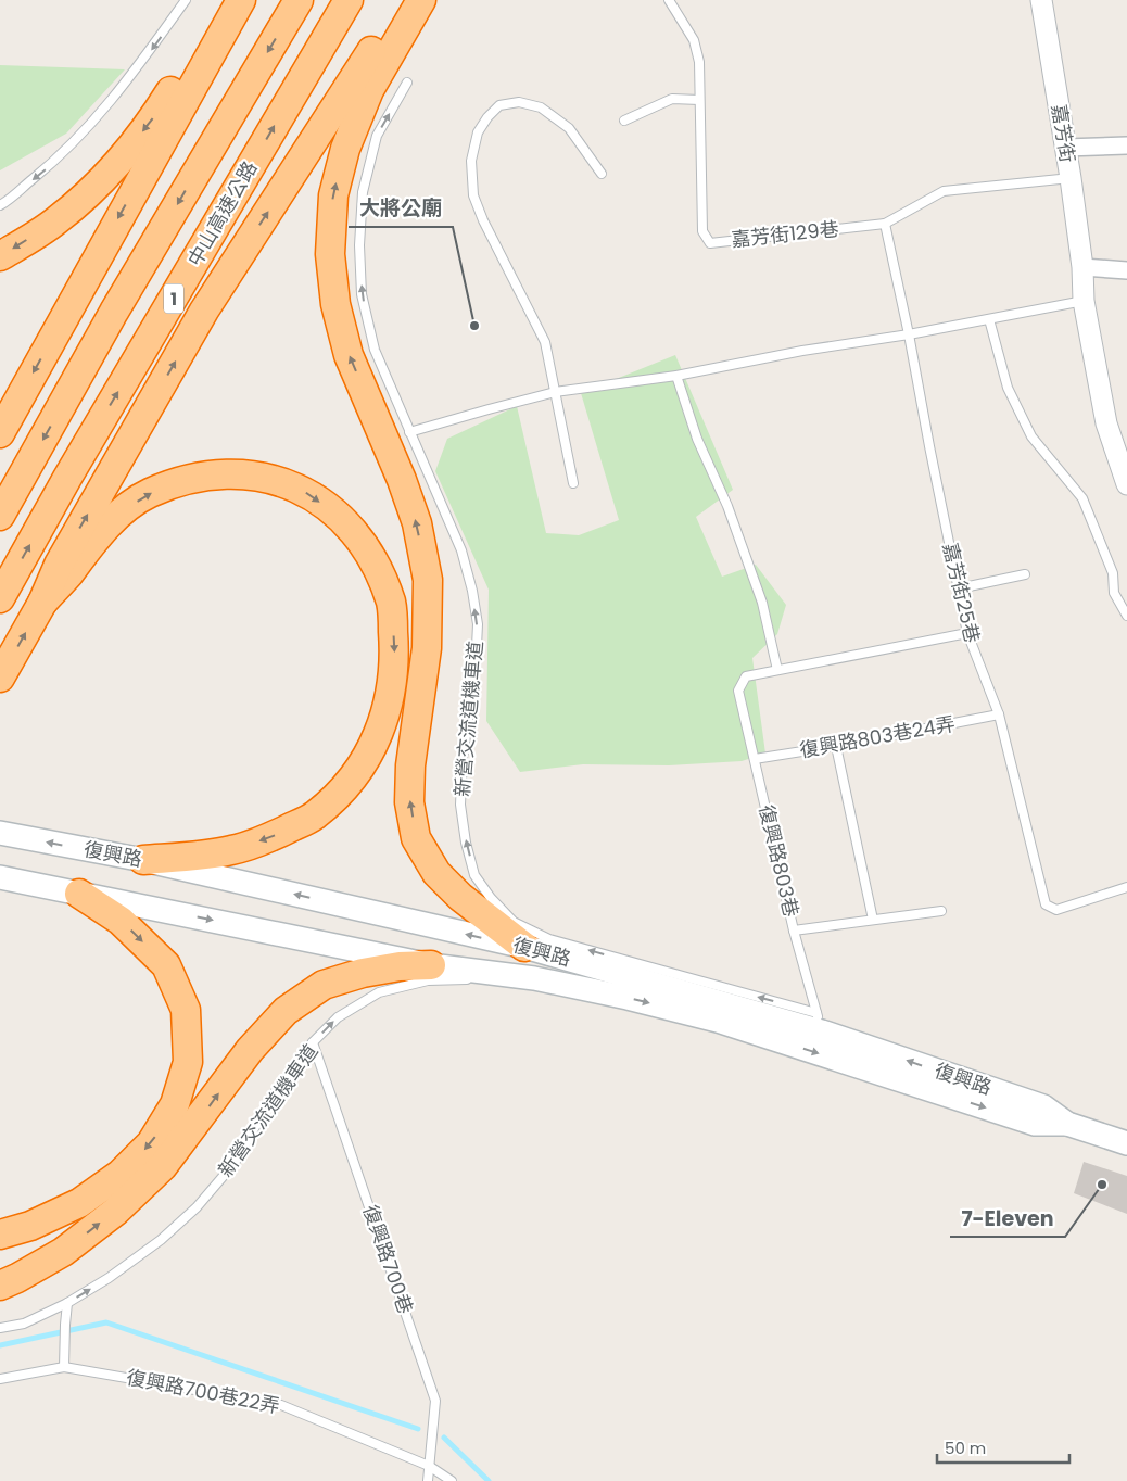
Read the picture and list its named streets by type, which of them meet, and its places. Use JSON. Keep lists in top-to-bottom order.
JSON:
{
  "streets": {
    "highway": ["中山高速公路", "1"],
    "main road": ["復興路"],
    "street": ["嘉芳街"],
    "lane": [
      "嘉芳街129巷",
      "嘉芳街25巷",
      "新營交流道機車道",
      "復興路803巷24弄",
      "復興路803巷",
      "復興路700巷",
      "復興路700巷22弄"
    ]
  },
  "crossings": [
    ["嘉芳街", "嘉芳街129巷"],
    ["嘉芳街129巷", "嘉芳街25巷"],
    ["嘉芳街25巷", "復興路803巷24弄"],
    ["新營交流道機車道", "復興路"],
    ["新營交流道機車道", "復興路803巷"],
    ["新營交流道機車道", "復興路700巷"],
    ["復興路803巷24弄", "復興路803巷"],
    ["復興路", "復興路803巷"],
    ["復興路700巷", "復興路700巷22弄"]
  ],
  "places": ["大將公廟", "7-Eleven"],
  "scale_bar": "50 m"
}
